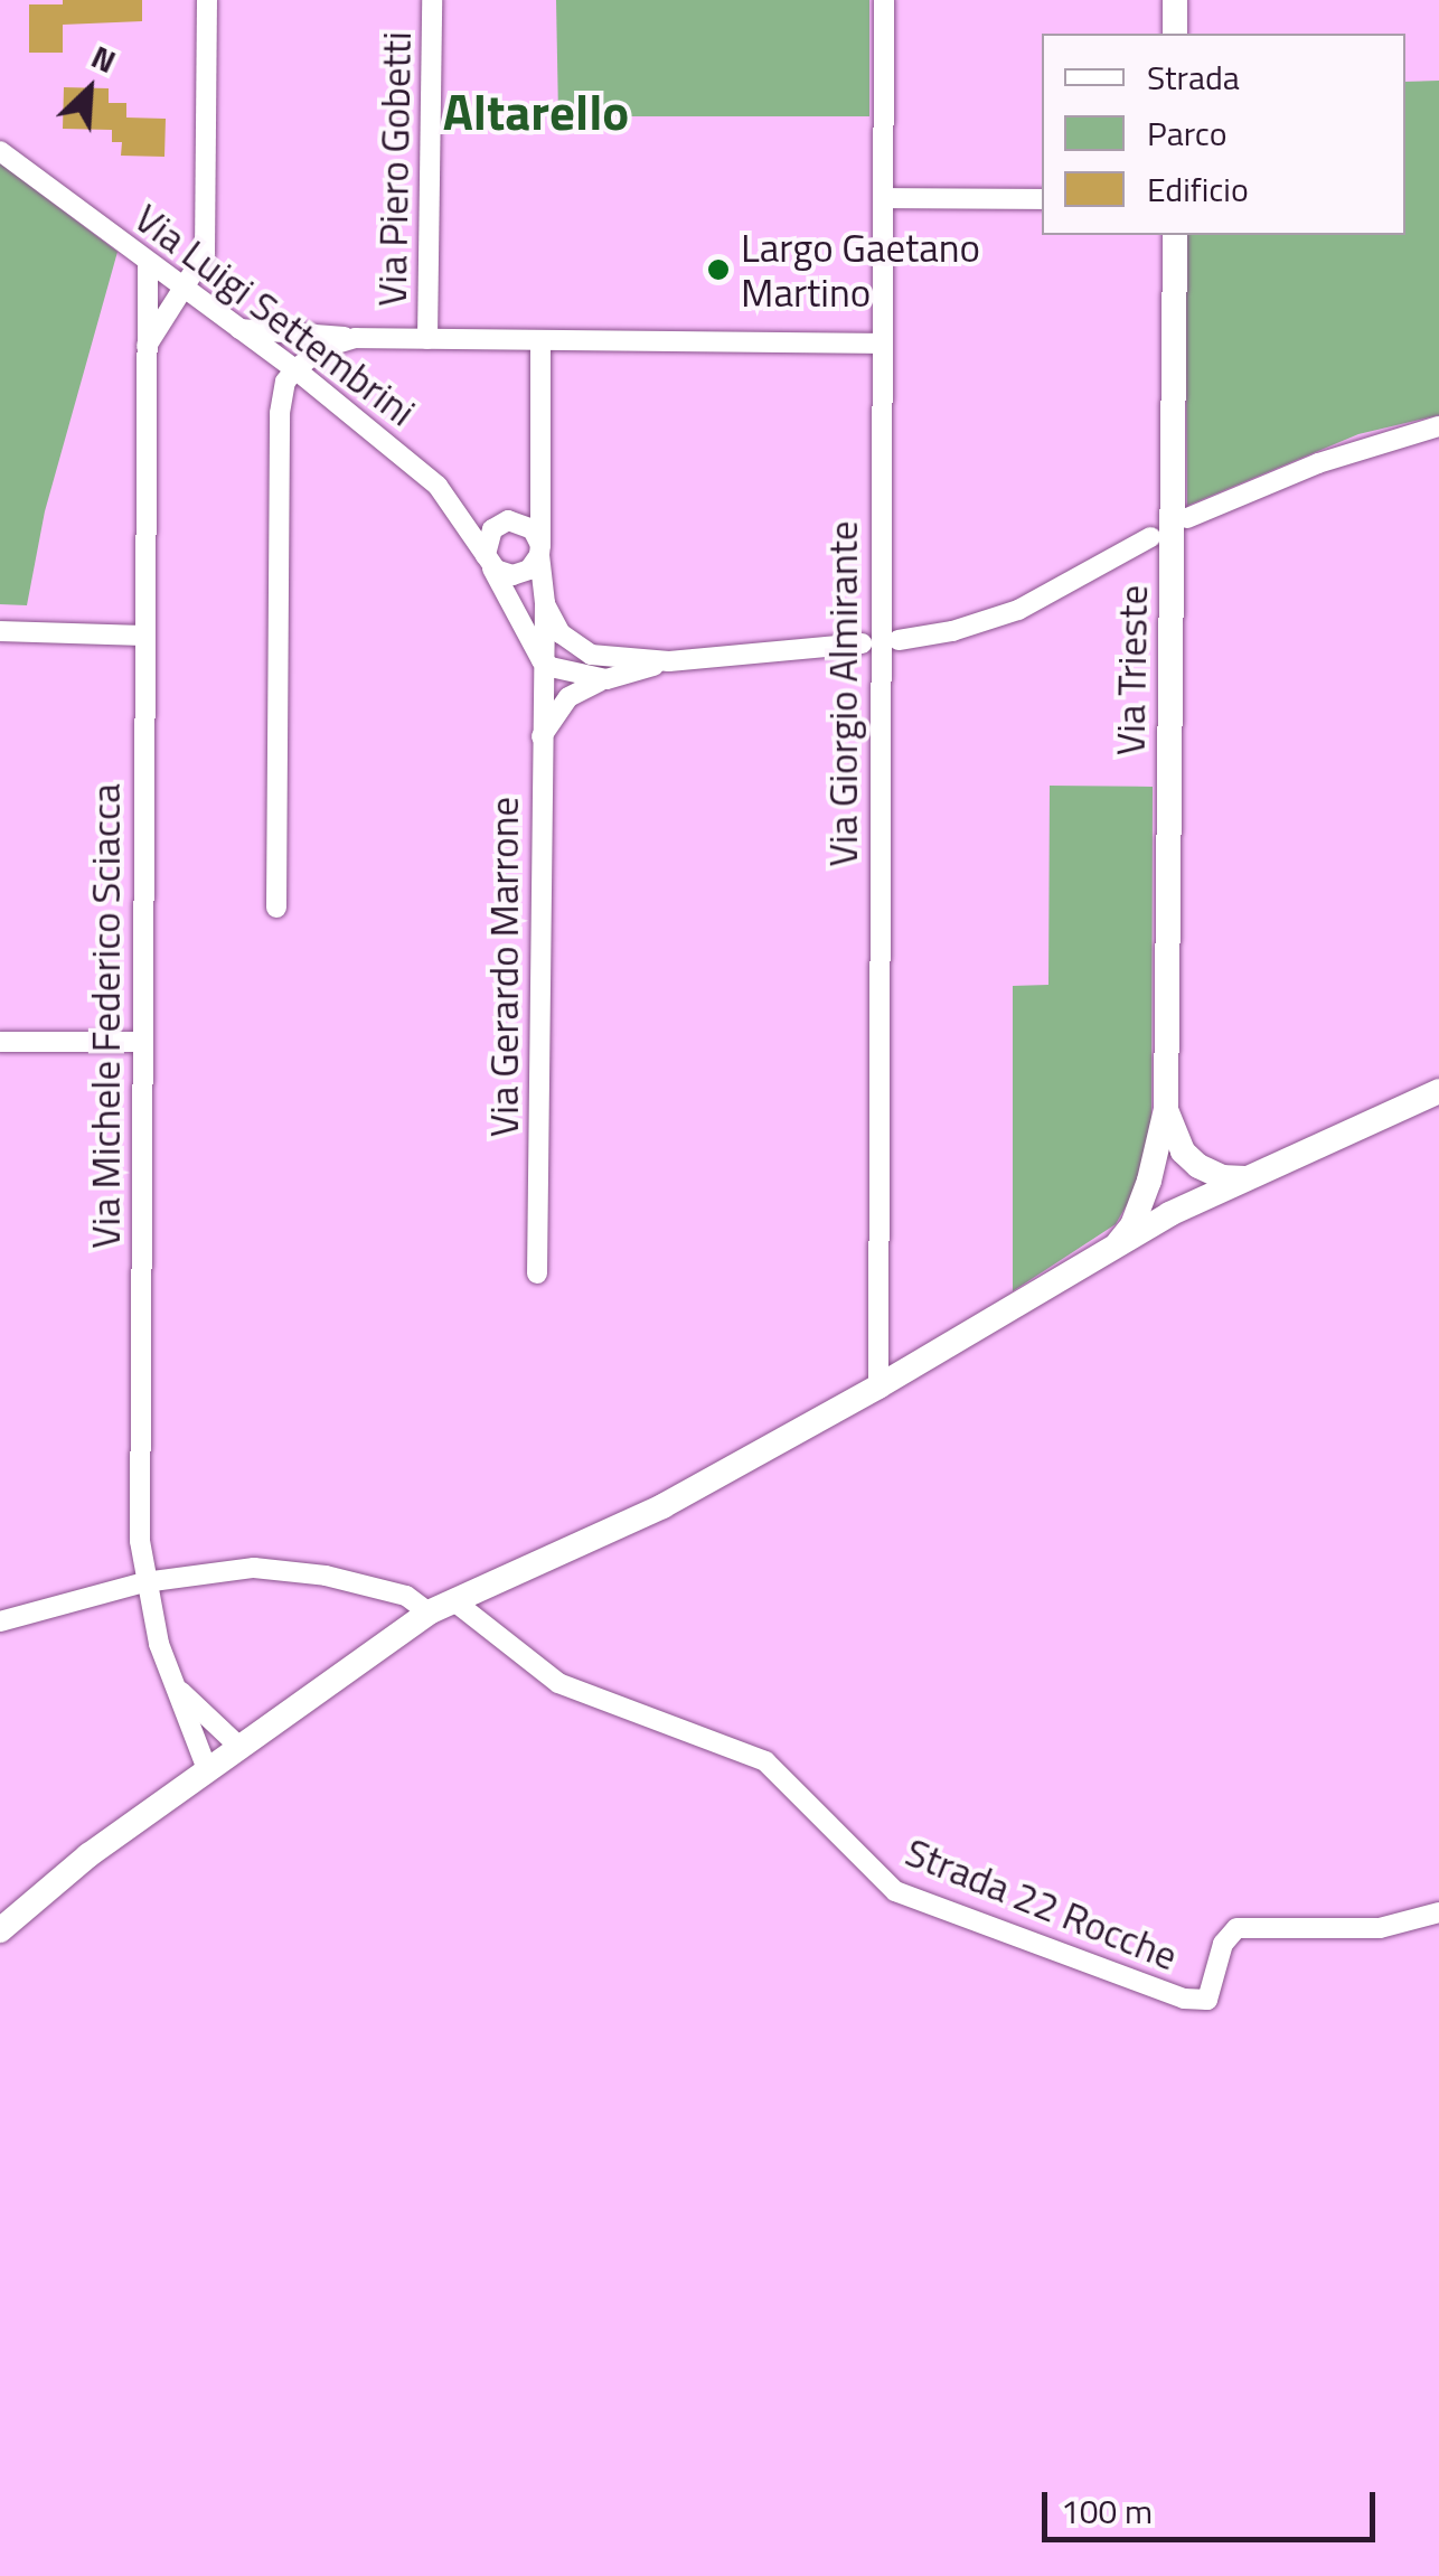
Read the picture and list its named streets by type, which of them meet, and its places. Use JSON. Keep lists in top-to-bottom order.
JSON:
{
  "streets": {
    "street": [
      "Via Piero Gobetti",
      "Via Luigi Settembrini",
      "Via Trieste",
      "Via Giorgio Almirante",
      "Via Gerardo Marrone",
      "Via Michele Federico Sciacca",
      "Strada 22 Rocche"
    ]
  },
  "crossings": [
    ["Via Luigi Settembrini", "Via Gerardo Marrone"],
    ["Via Luigi Settembrini", "Via Michele Federico Sciacca"]
  ],
  "districts": ["Altarello"],
  "places": ["Largo Gaetano Martino"],
  "legend": ["Strada", "Parco", "Edificio"],
  "scale_bar": "100 m",
  "north": "top right"
}
